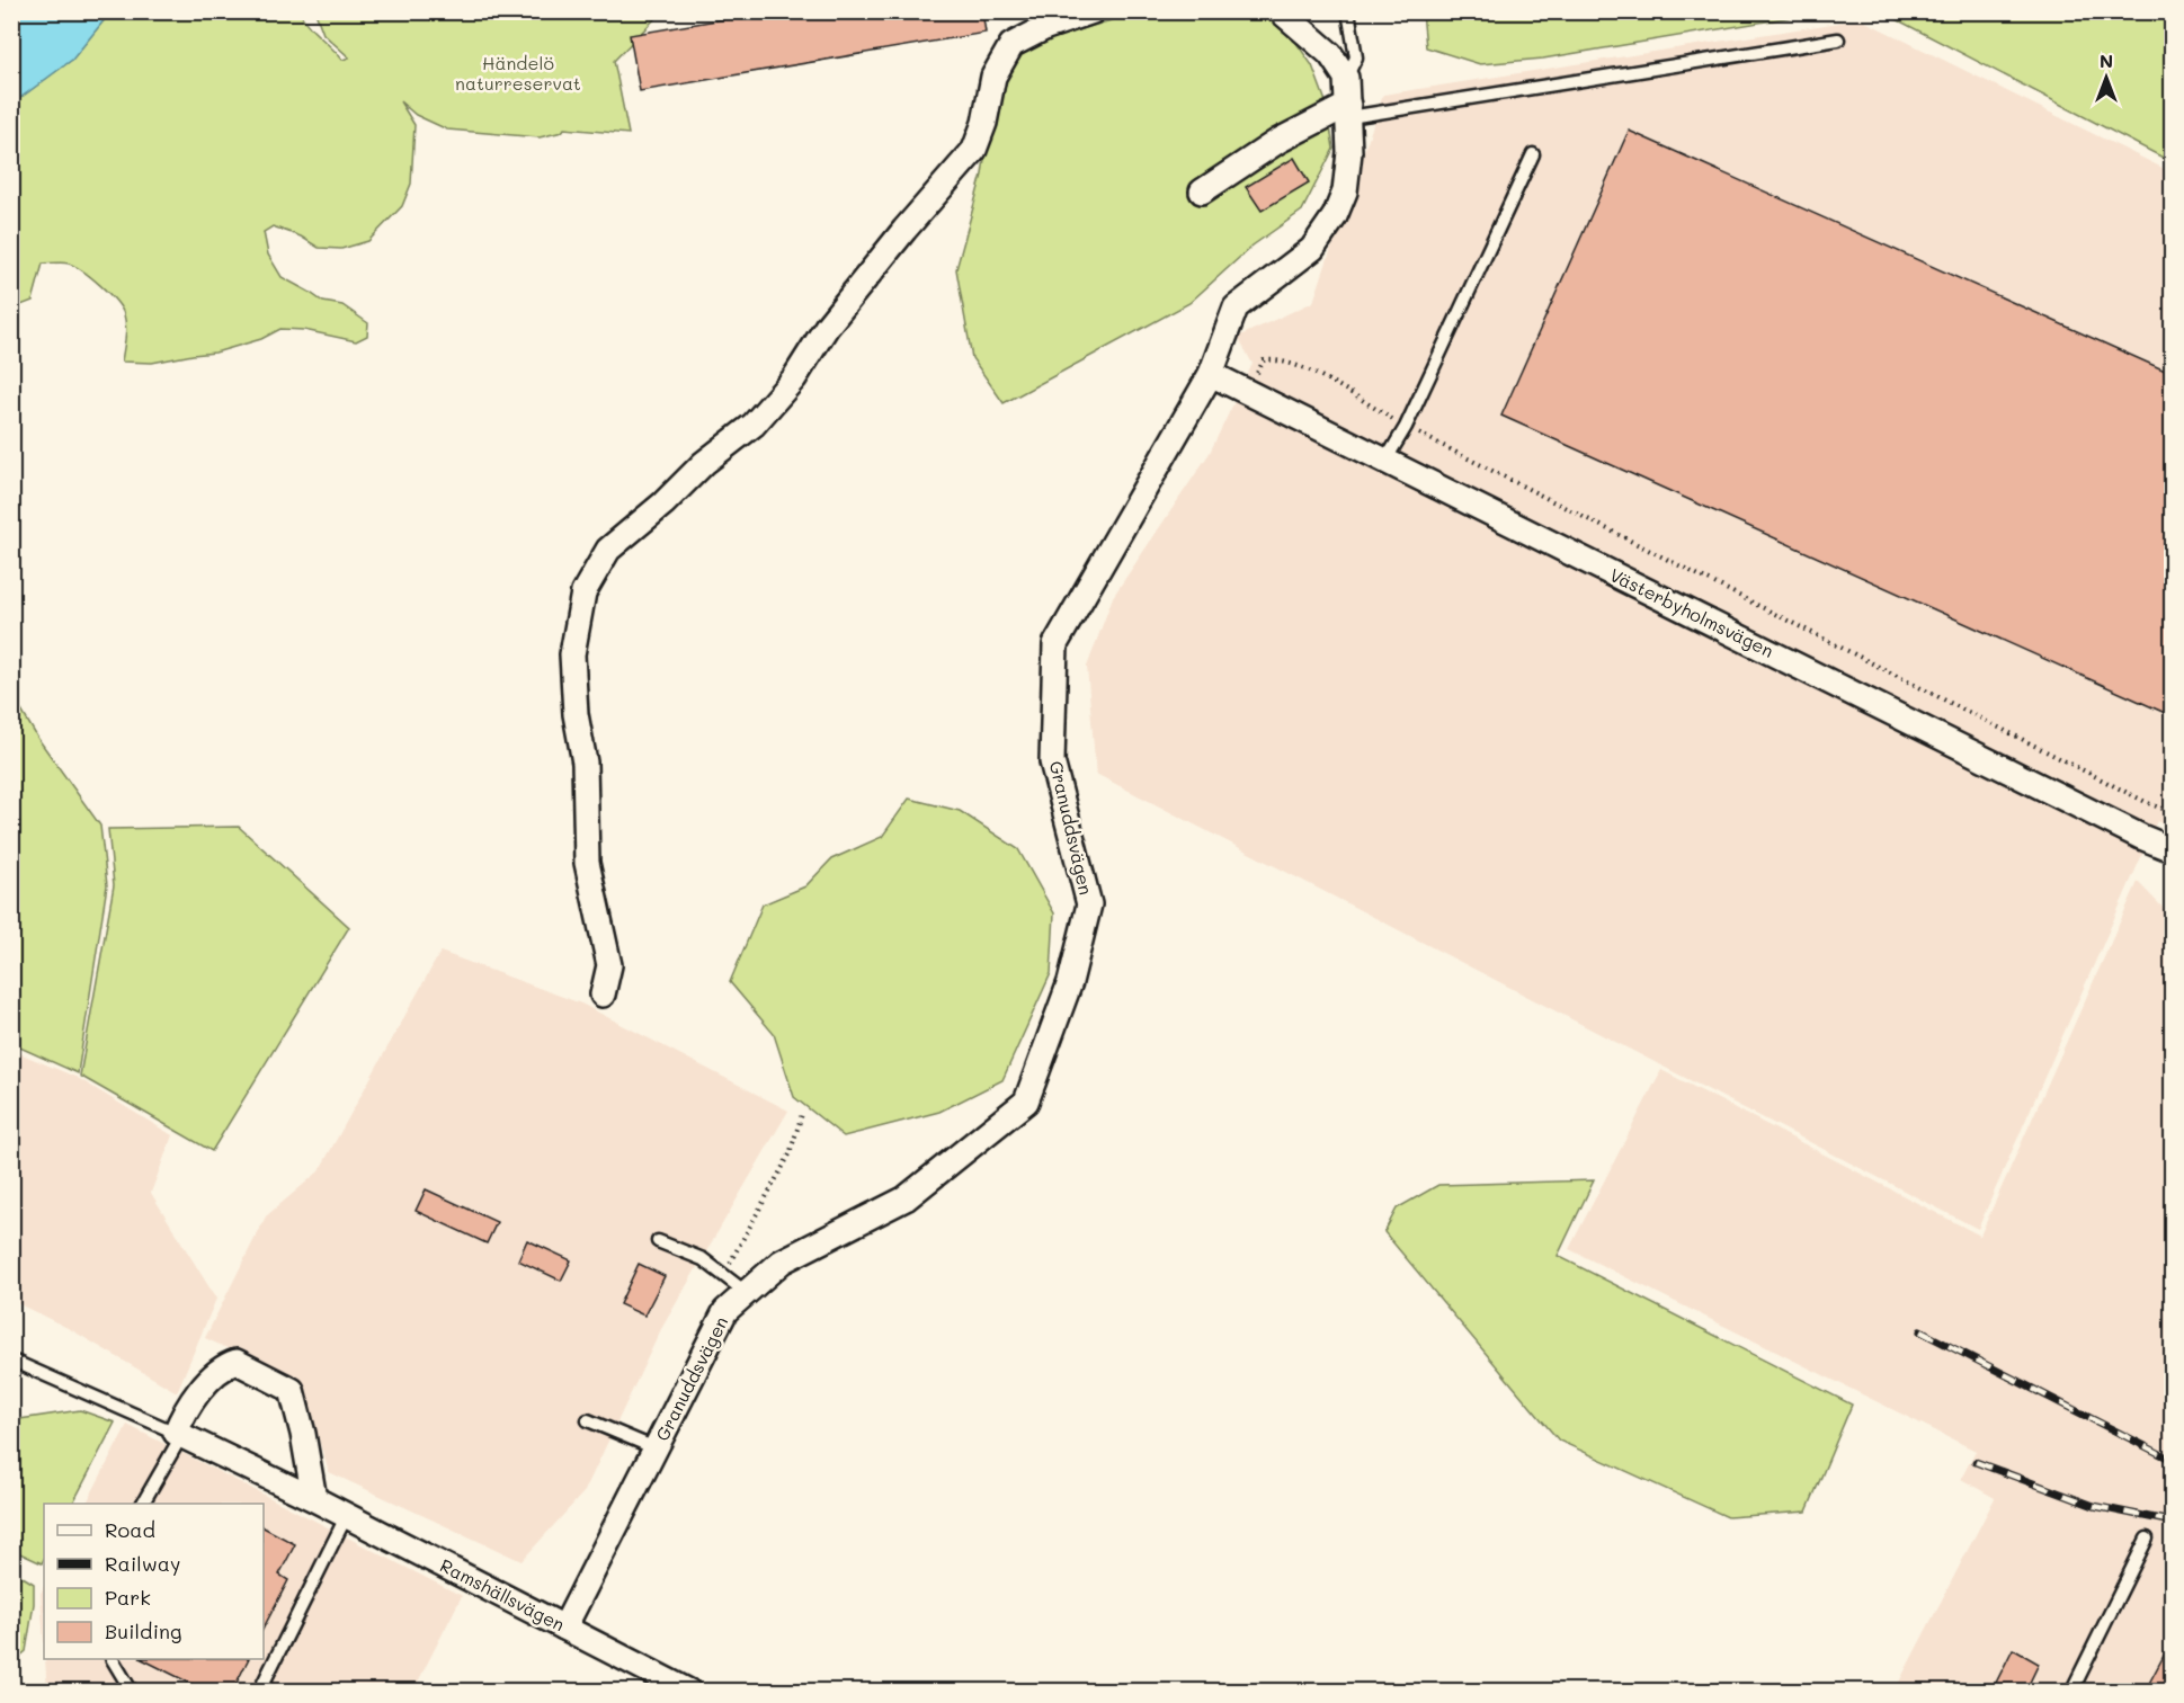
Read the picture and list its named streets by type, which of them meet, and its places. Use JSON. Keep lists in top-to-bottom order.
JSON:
{
  "streets": {
    "street": ["Västerbyholmsvägen", "Granuddsvägen", "Ramshällsvägen"]
  },
  "crossings": [
    ["Västerbyholmsvägen", "Granuddsvägen"],
    ["Granuddsvägen", "Ramshällsvägen"]
  ],
  "parks": ["Händelö naturreservat"],
  "legend": [
    "Road",
    "Railway",
    "Park",
    "Building"
  ],
  "north": "top"
}
